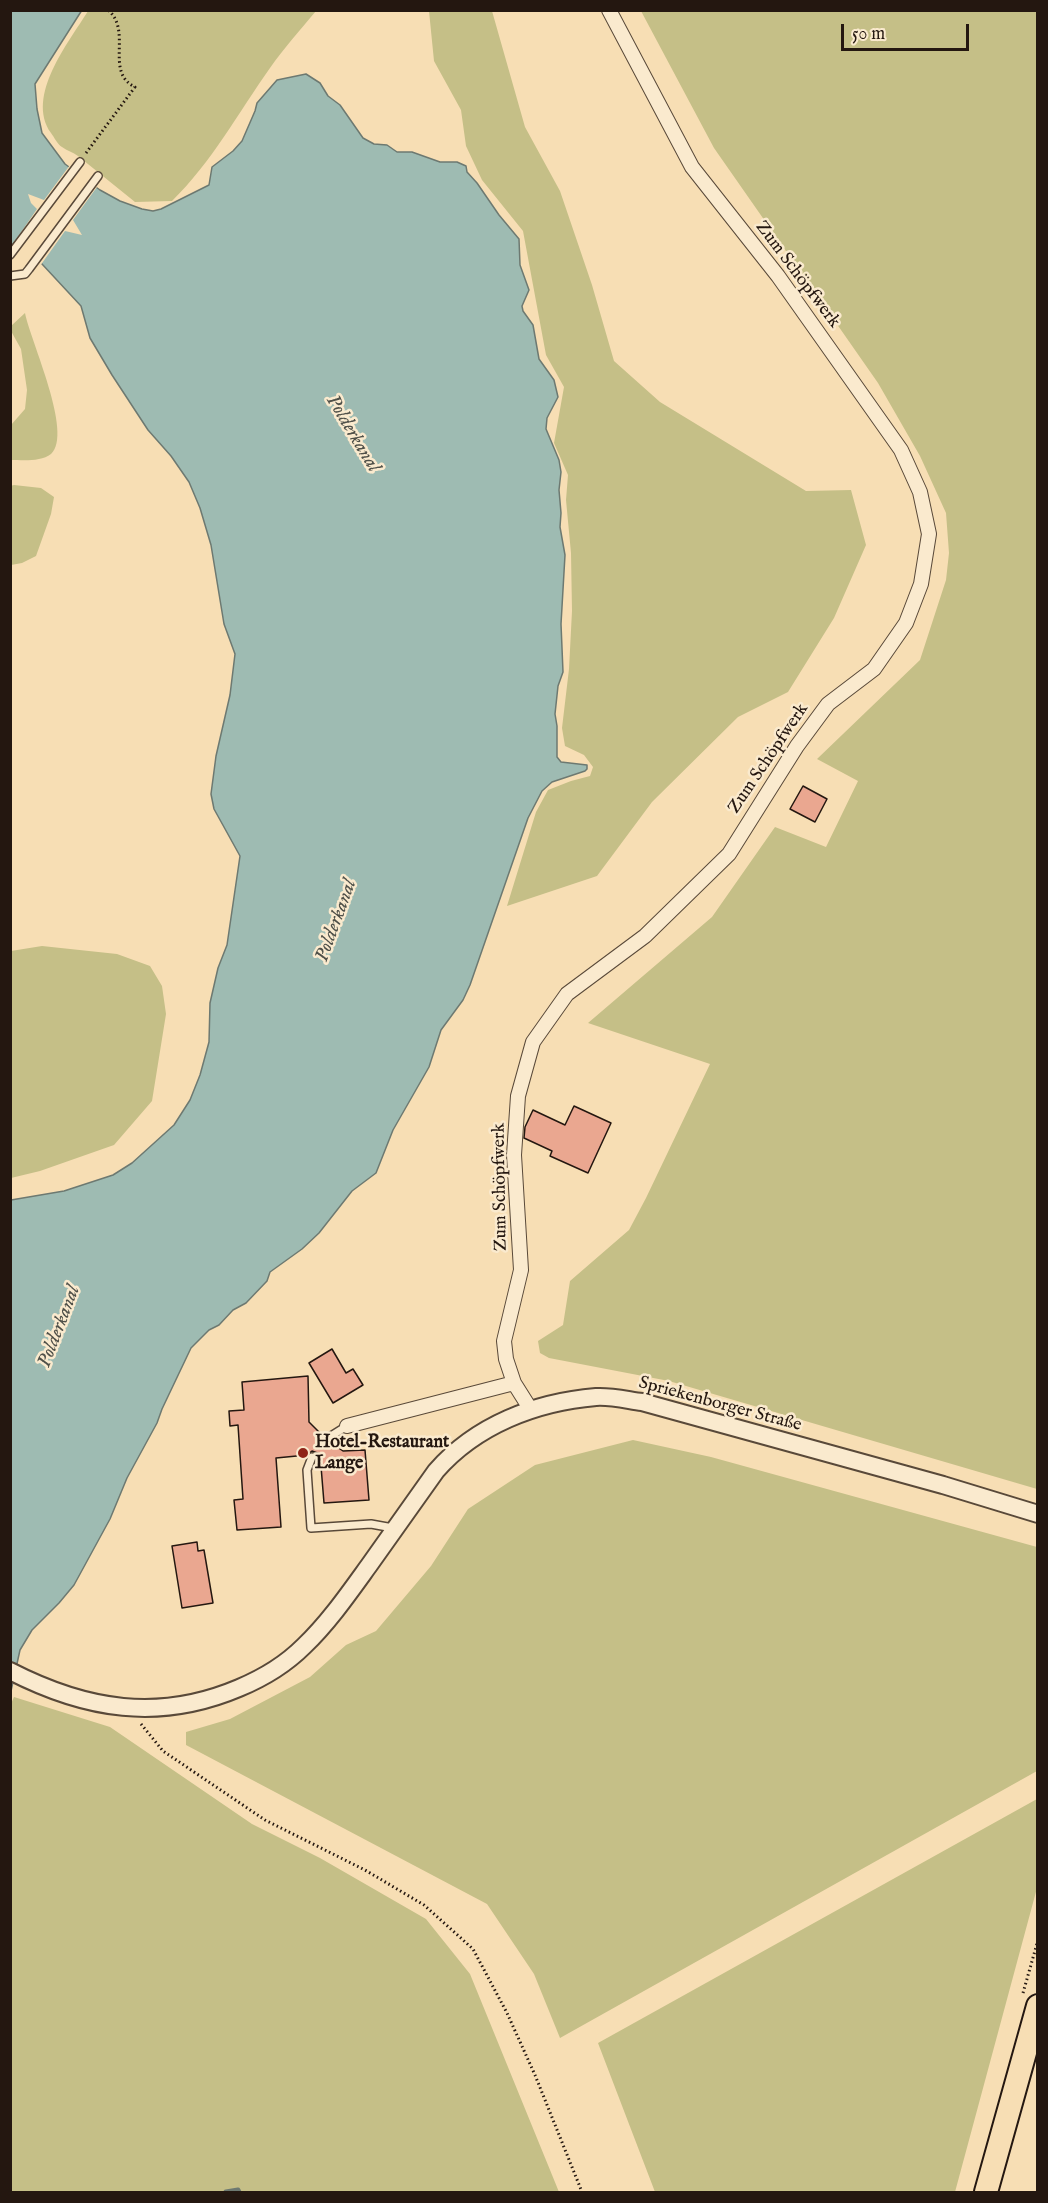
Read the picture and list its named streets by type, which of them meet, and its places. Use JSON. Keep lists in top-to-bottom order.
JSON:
{
  "streets": {
    "street": ["Zum Schöpfwerk", "Spriekenborger Straße"]
  },
  "crossings": [
    ["Zum Schöpfwerk", "Spriekenborger Straße"]
  ],
  "water": ["Polderkanal"],
  "places": ["Hotel-Restaurant Lange"],
  "scale_bar": "50 m"
}
